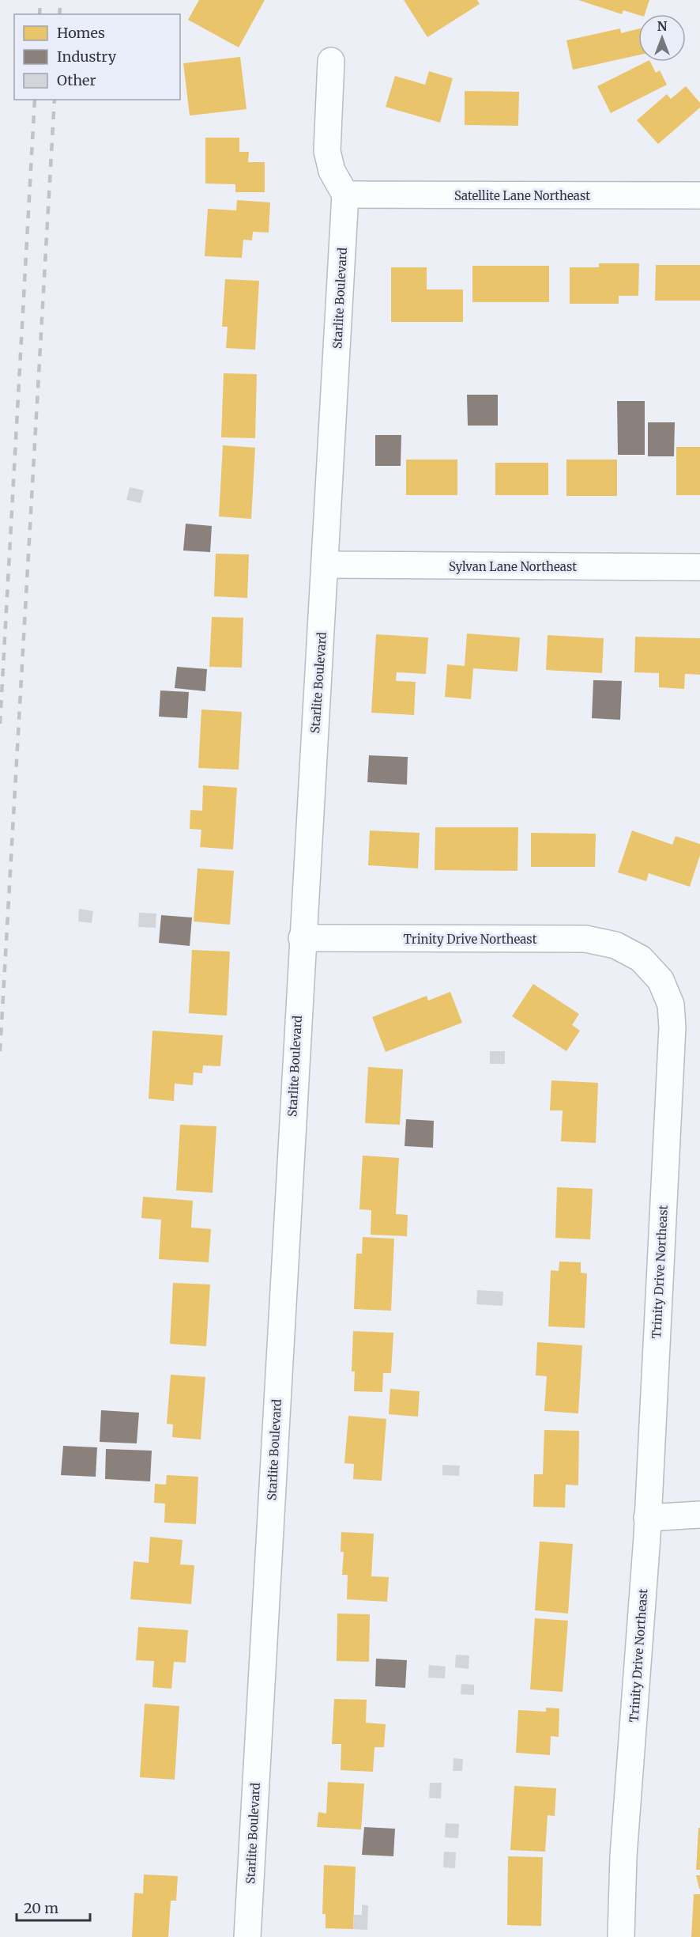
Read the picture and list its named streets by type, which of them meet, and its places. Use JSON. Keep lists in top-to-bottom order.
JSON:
{
  "streets": {
    "street": [
      "Satellite Lane Northeast",
      "Starlite Boulevard",
      "Sylvan Lane Northeast",
      "Trinity Drive Northeast"
    ]
  },
  "crossings": [
    ["Satellite Lane Northeast", "Starlite Boulevard"],
    ["Starlite Boulevard", "Sylvan Lane Northeast"],
    ["Starlite Boulevard", "Trinity Drive Northeast"]
  ],
  "legend": ["Homes", "Industry", "Other"],
  "scale_bar": "20 m",
  "north": "top"
}
